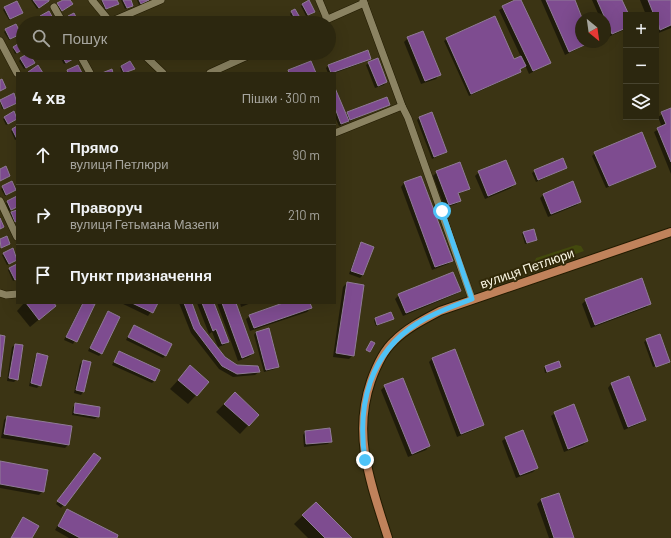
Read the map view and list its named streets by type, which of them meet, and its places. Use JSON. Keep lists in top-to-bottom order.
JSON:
{
  "streets": {
    "main road": ["вулиця Петлюри"]
  },
  "north": "bottom right",
  "page": {
    "map_buttons": ["+", "−"],
    "search": "Пошук",
    "heading": ["4 хв", "Пішки · 300 m"],
    "list": [
      ["Прямо", "вулиця Петлюри", "90 m"],
      ["Праворуч", "вулиця Гетьмана Мазепи", "210 m"],
      "Пункт призначення"
    ]
  }
}
